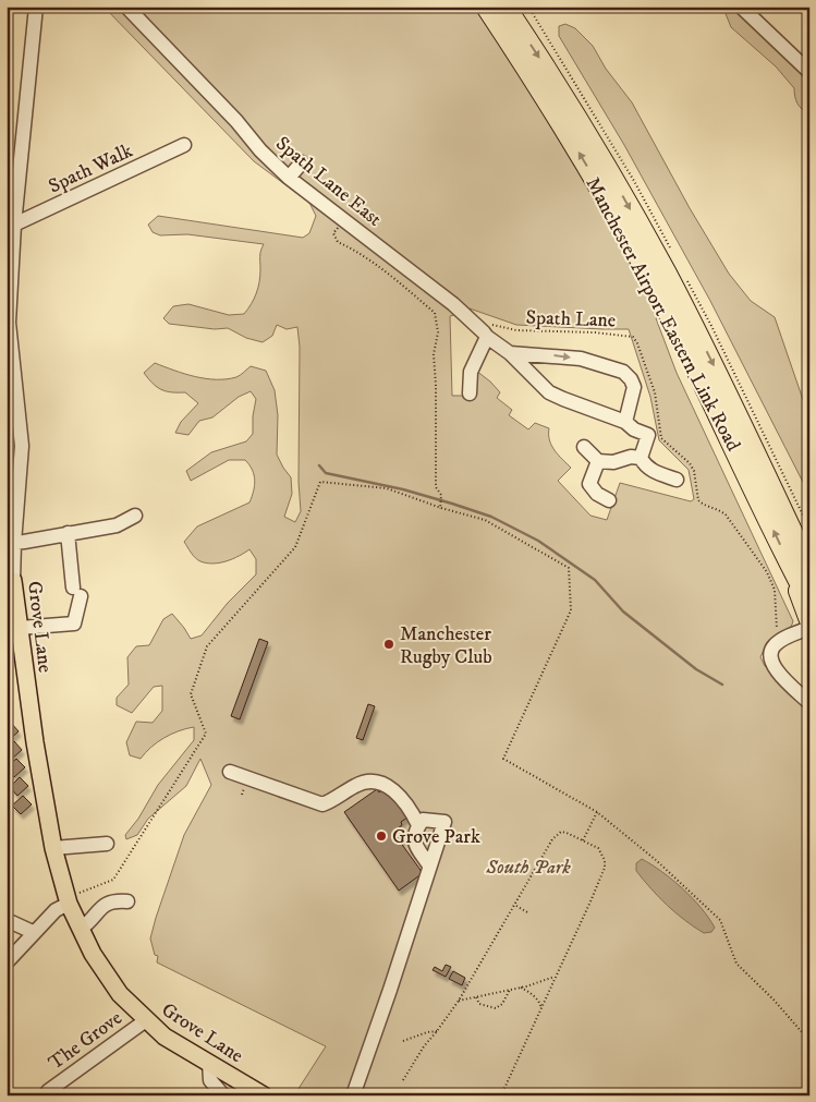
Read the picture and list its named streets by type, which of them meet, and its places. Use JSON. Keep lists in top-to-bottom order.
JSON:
{
  "streets": {
    "highway": ["Manchester Airport Eastern Link Road"],
    "main road": ["Grove Lane"],
    "street": ["Spath Walk", "Spath Lane East", "The Grove"],
    "path": ["Spath Lane"]
  },
  "crossings": [
    ["Spath Walk", "Grove Lane"],
    ["Spath Lane East", "Spath Lane"],
    ["Grove Lane", "The Grove"]
  ],
  "parks": ["South Park"],
  "places": ["Manchester Rugby Club", "Grove Park"]
}
